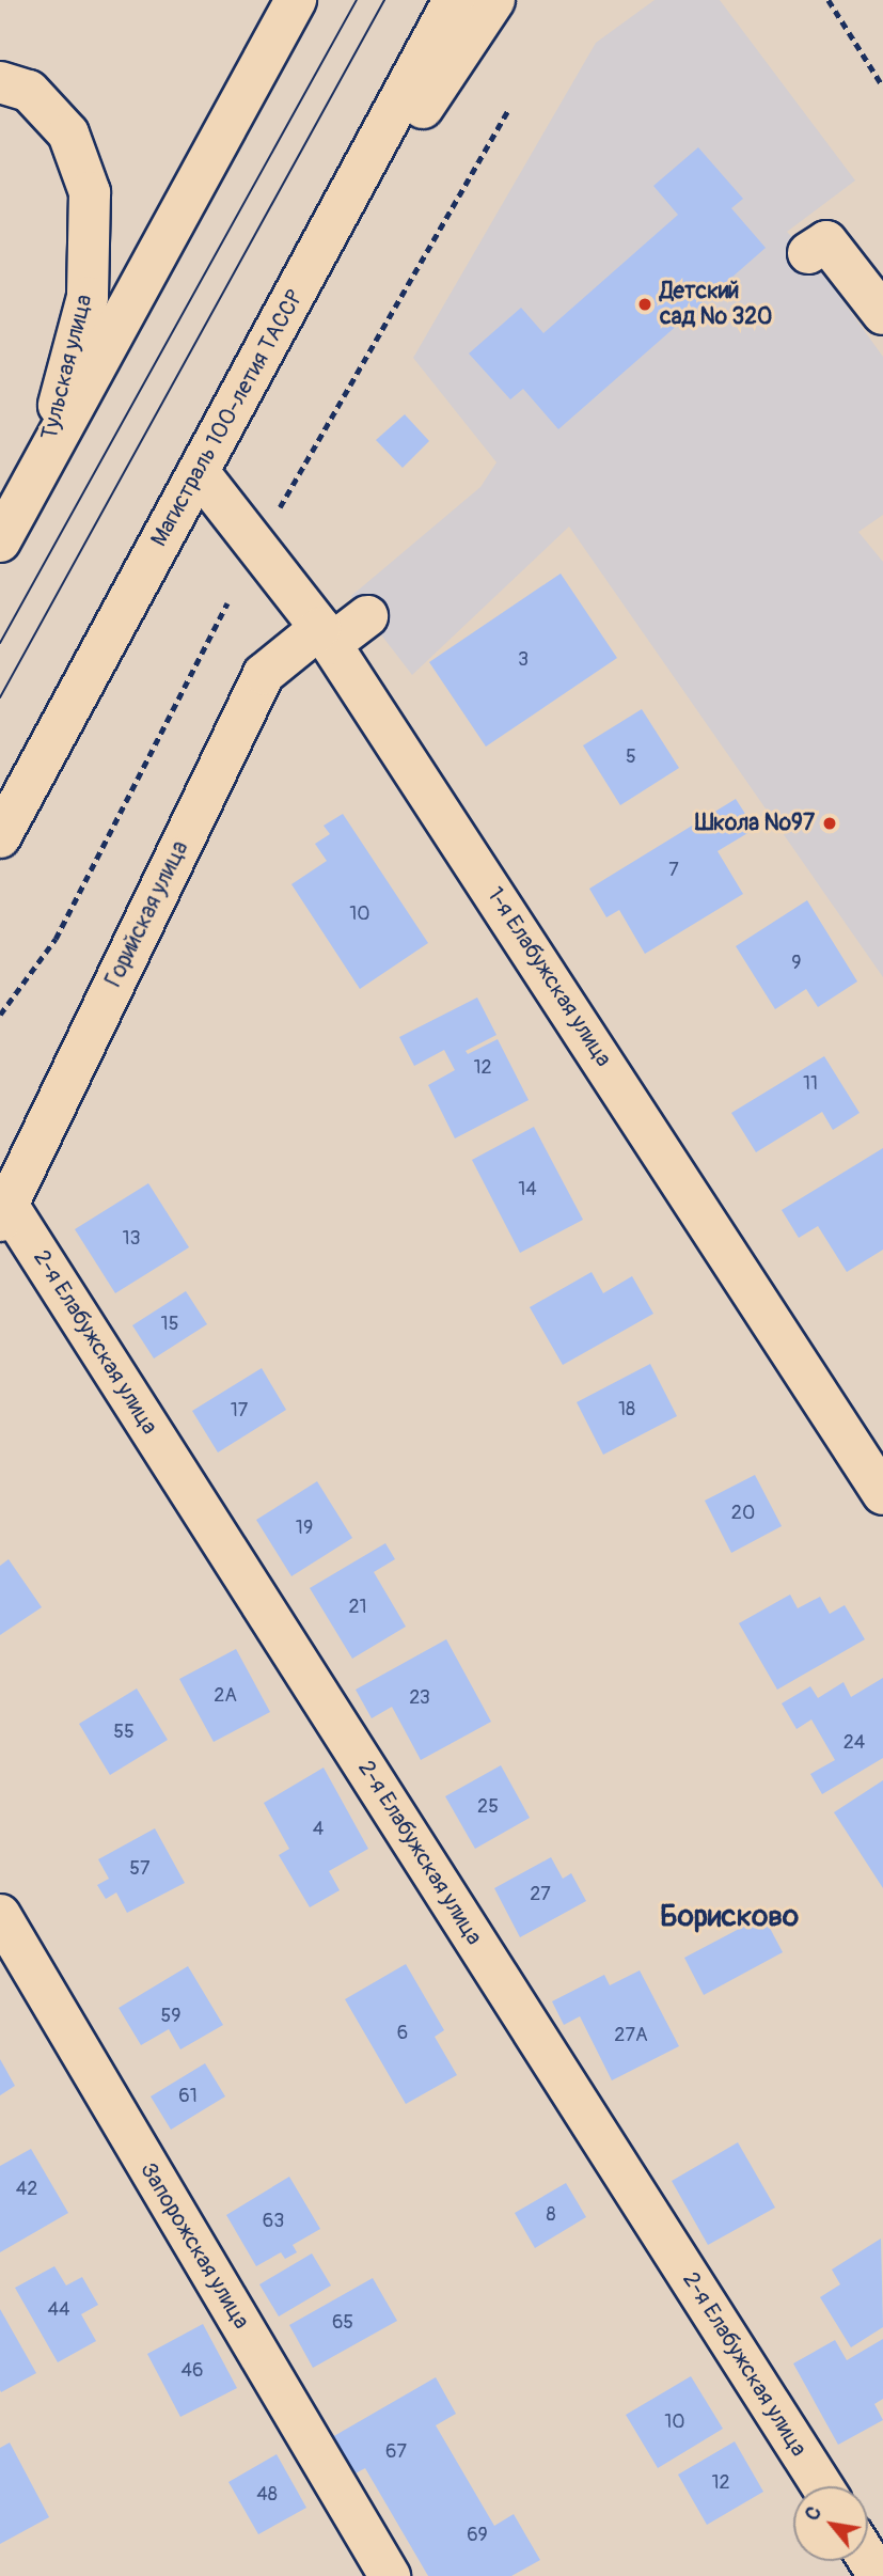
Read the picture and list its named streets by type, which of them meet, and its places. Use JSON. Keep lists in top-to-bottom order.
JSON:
{
  "streets": {
    "street": [
      "Тульская улица",
      "Магистраль 100-летия ТАССР",
      "Горийская улица",
      "1-я Елабужская улица",
      "2-я Елабужская улица",
      "Запорожская улица"
    ]
  },
  "crossings": [
    ["Магистраль 100-летия ТАССР", "1-я Елабужская улица"],
    ["Горийская улица", "1-я Елабужская улица"],
    ["Горийская улица", "2-я Елабужская улица"]
  ],
  "districts": ["Борисково"],
  "places": ["Детский сад № 320", "Школа №97"],
  "house_numbers": [
    "3",
    "5",
    "7",
    "10",
    "9",
    "12",
    "11",
    "14",
    "13",
    "15",
    "18",
    "17",
    "20",
    "19",
    "21",
    "2А",
    "23",
    "55",
    "24",
    "25",
    "4",
    "57",
    "27",
    "59",
    "6",
    "27А",
    "61",
    "42",
    "8",
    "63",
    "44",
    "65",
    "46",
    "10",
    "67",
    "12",
    "48",
    "69"
  ],
  "north": "top left"
}
